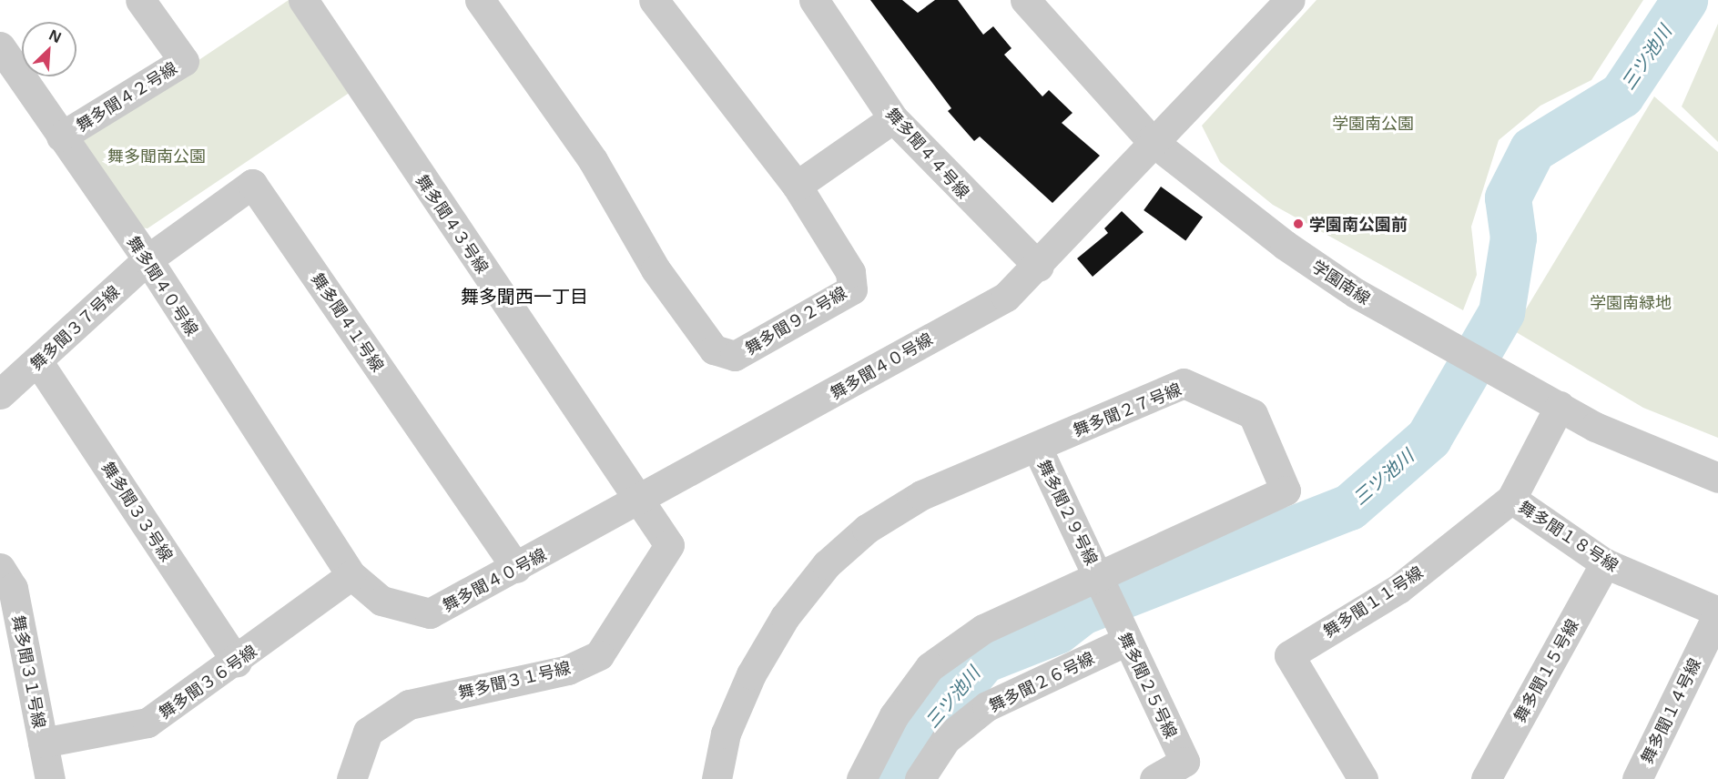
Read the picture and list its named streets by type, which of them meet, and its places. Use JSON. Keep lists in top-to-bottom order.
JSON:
{
  "streets": {
    "street": [
      "舞多聞４２号線",
      "舞多聞４４号線",
      "舞多聞４３号線",
      "学園南線",
      "舞多聞４０号線",
      "舞多聞９２号線",
      "舞多聞４１号線",
      "舞多聞３７号線",
      "舞多聞２７号線",
      "舞多聞３３号線",
      "舞多聞２９号線",
      "舞多聞１８号線",
      "舞多聞１１号線",
      "舞多聞１５号線",
      "舞多聞３１号線",
      "舞多聞３６号線",
      "舞多聞２６号線",
      "舞多聞２５号線",
      "舞多聞１４号線"
    ]
  },
  "crossings": [
    ["舞多聞４２号線", "舞多聞４０号線"],
    ["舞多聞４４号線", "舞多聞４０号線"],
    ["舞多聞４３号線", "舞多聞４０号線"],
    ["舞多聞４３号線", "舞多聞３１号線"],
    ["学園南線", "舞多聞４０号線"],
    ["学園南線", "舞多聞１１号線"],
    ["舞多聞４０号線", "舞多聞４１号線"],
    ["舞多聞４０号線", "舞多聞３７号線"],
    ["舞多聞４０号線", "舞多聞３１号線"],
    ["舞多聞４０号線", "舞多聞３６号線"],
    ["舞多聞４１号線", "舞多聞３７号線"],
    ["舞多聞３７号線", "舞多聞３３号線"],
    ["舞多聞２７号線", "舞多聞２９号線"],
    ["舞多聞２７号線", "舞多聞２５号線"],
    ["舞多聞３３号線", "舞多聞３６号線"],
    ["舞多聞２９号線", "舞多聞２５号線"],
    ["舞多聞１８号線", "舞多聞１１号線"],
    ["舞多聞１８号線", "舞多聞１５号線"],
    ["舞多聞１８号線", "舞多聞１４号線"],
    ["舞多聞３１号線", "舞多聞３６号線"],
    ["舞多聞２６号線", "舞多聞２５号線"]
  ],
  "districts": ["舞多聞西一丁目"],
  "water": ["三ツ池川"],
  "parks": ["学園南公園", "舞多聞南公園", "学園南緑地"],
  "places": ["学園南公園前"],
  "north": "top right"
}
